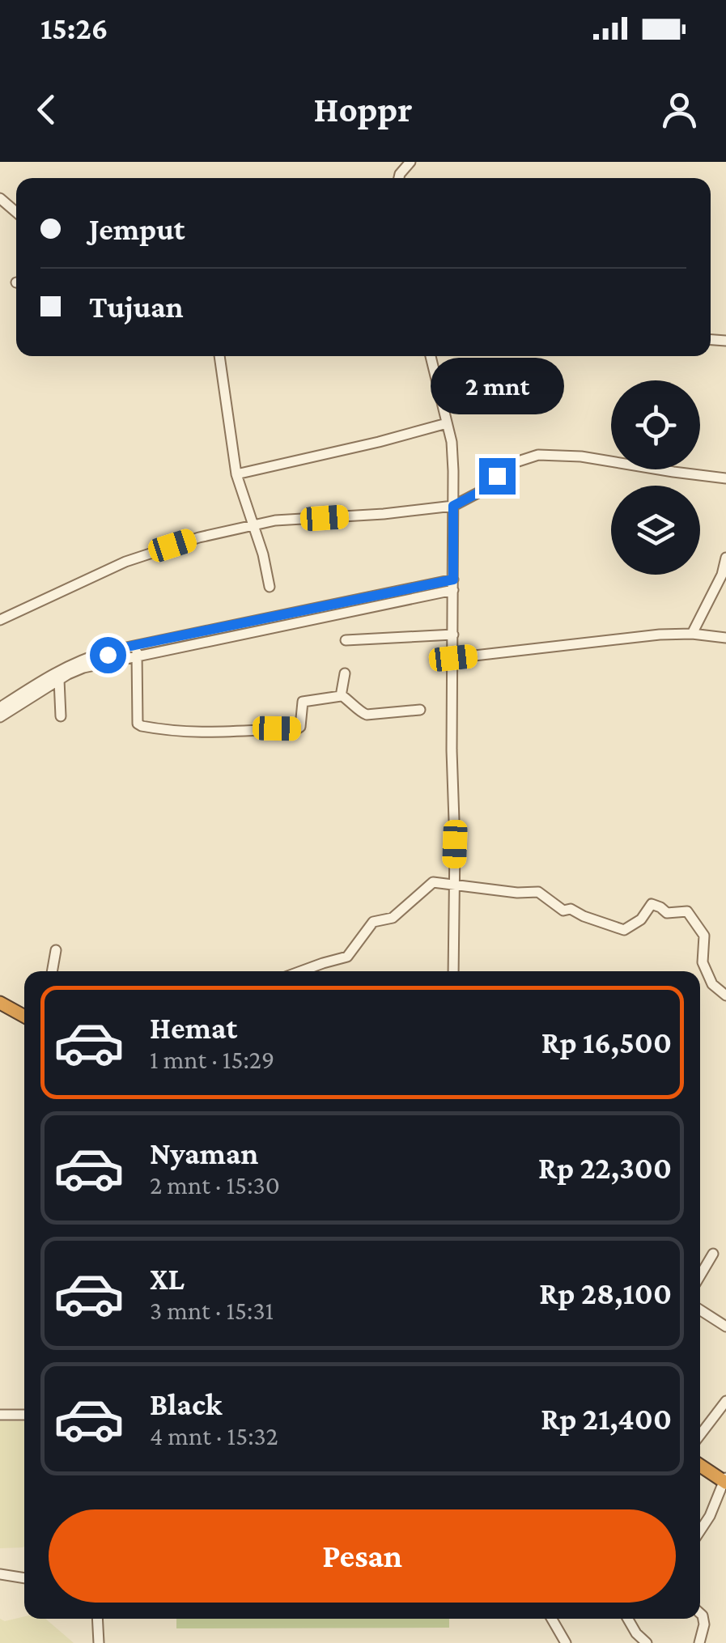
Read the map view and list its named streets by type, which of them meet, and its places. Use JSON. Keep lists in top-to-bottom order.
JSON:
{
  "page": {
    "status": "15:26",
    "header": "Hoppr",
    "banner": ["Jemput", "Tujuan"],
    "bubble": "2 mnt",
    "list": [
      {
        "name": "Hemat",
        "note": "1 mnt · 15:29",
        "value": "Rp 16,500"
      },
      {
        "name": "Nyaman",
        "note": "2 mnt · 15:30",
        "value": "Rp 22,300"
      },
      {
        "name": "XL",
        "note": "3 mnt · 15:31",
        "value": "Rp 28,100"
      },
      {
        "name": "Black",
        "note": "4 mnt · 15:32",
        "value": "Rp 21,400"
      }
    ],
    "buttons": "Pesan"
  }
}
